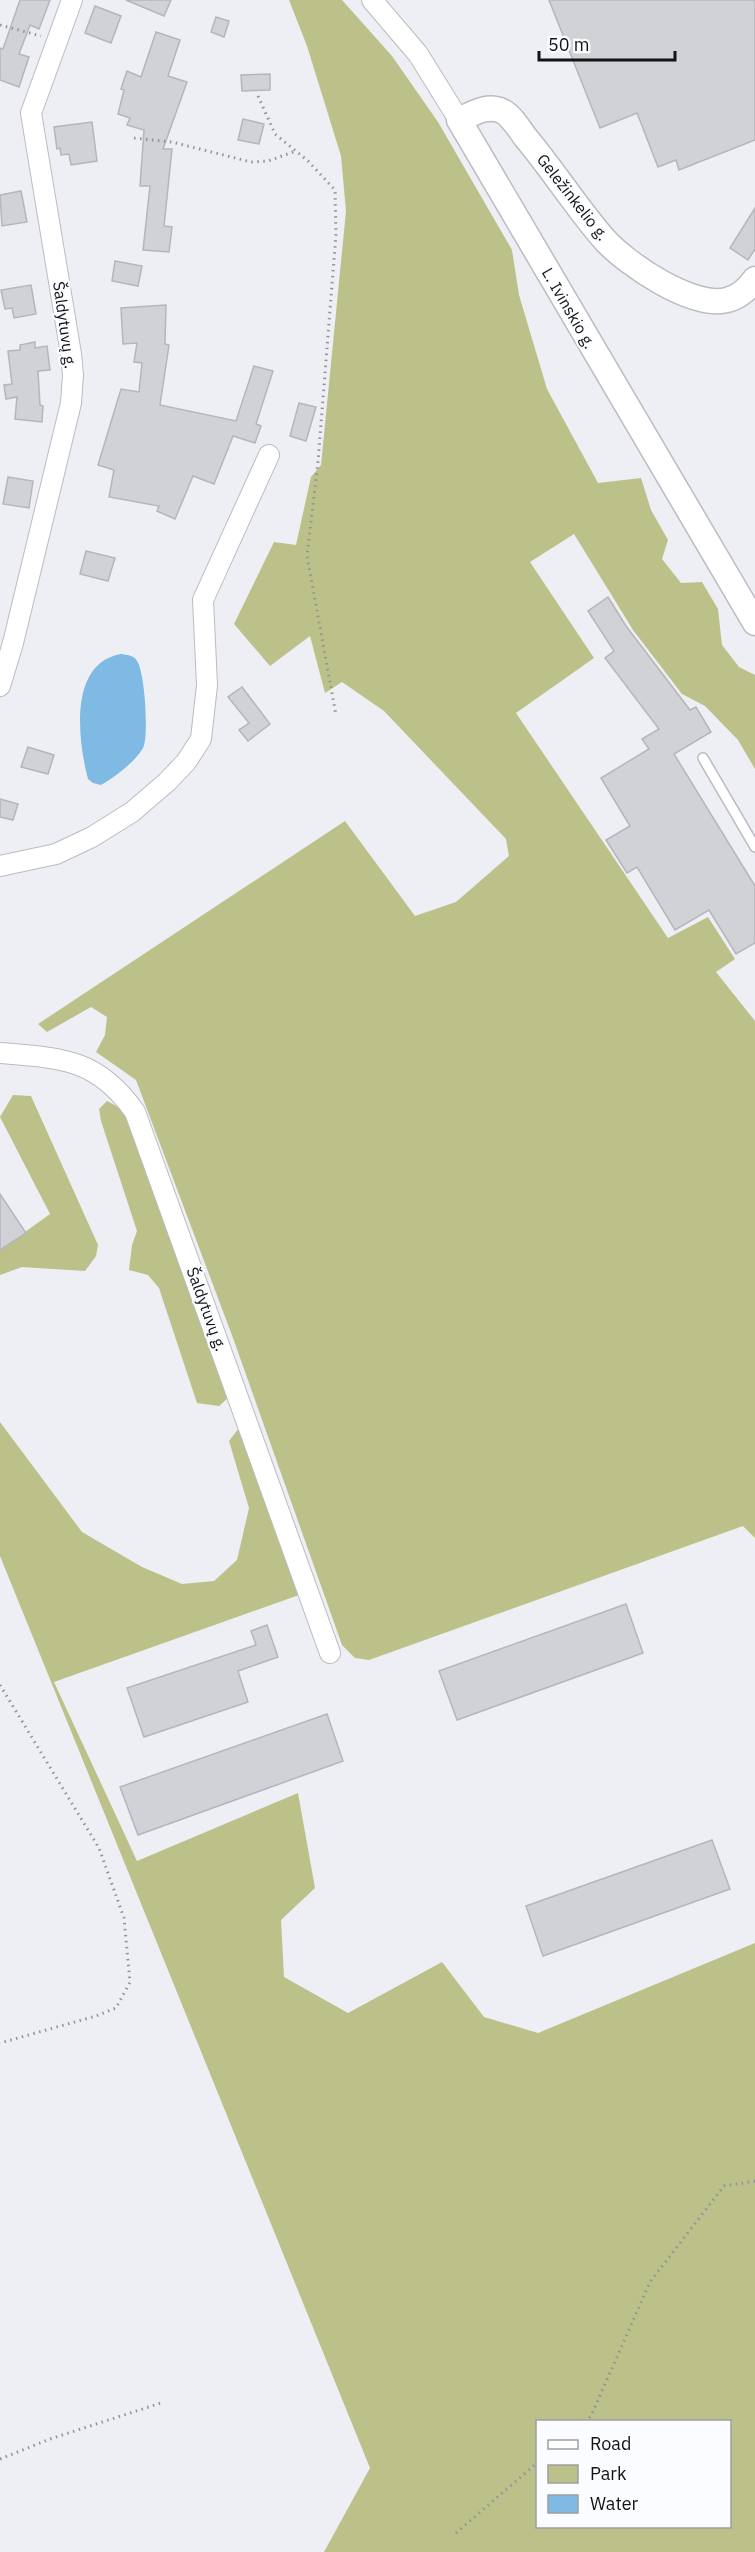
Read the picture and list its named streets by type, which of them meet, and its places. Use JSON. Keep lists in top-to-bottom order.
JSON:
{
  "streets": {
    "street": ["Geležinkelio g.", "L. Ivinskio g.", "Šaldytuvų g."]
  },
  "crossings": [
    ["Geležinkelio g.", "L. Ivinskio g."]
  ],
  "legend": ["Road", "Park", "Water"],
  "scale_bar": "50 m"
}
